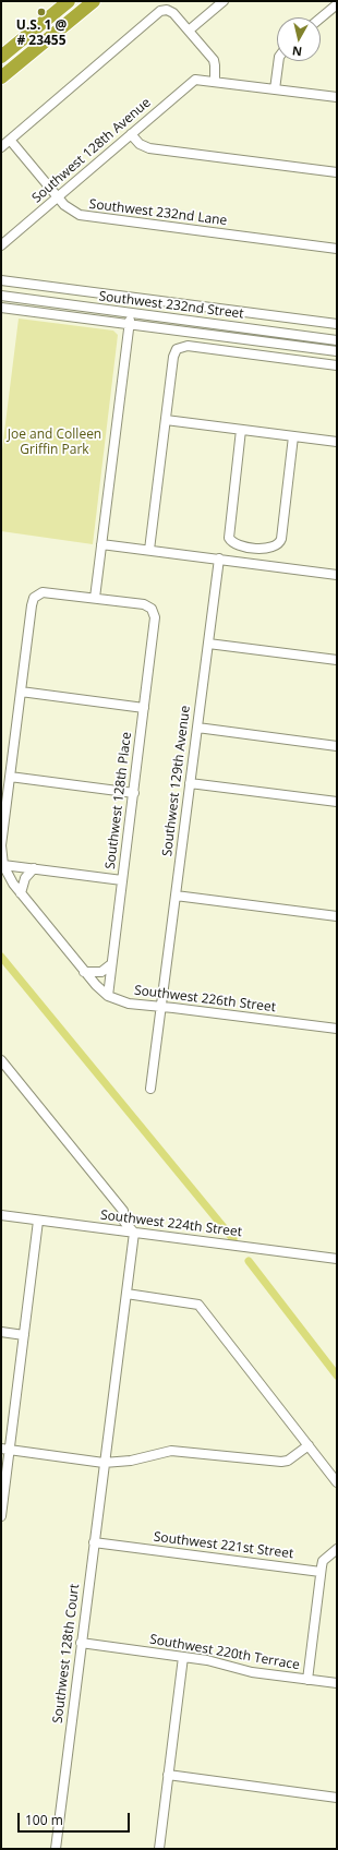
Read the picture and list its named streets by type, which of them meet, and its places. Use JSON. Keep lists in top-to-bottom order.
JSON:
{
  "streets": {
    "street": [
      "Southwest 128th Avenue",
      "Southwest 232nd Lane",
      "Southwest 232nd Street",
      "Southwest 129th Avenue",
      "Southwest 128th Place",
      "Southwest 226th Street",
      "Southwest 224th Street",
      "Southwest 221st Street",
      "Southwest 220th Terrace",
      "Southwest 128th Court"
    ]
  },
  "crossings": [
    ["Southwest 128th Avenue", "Southwest 232nd Lane"],
    ["Southwest 129th Avenue", "Southwest 226th Street"],
    ["Southwest 128th Place", "Southwest 226th Street"],
    ["Southwest 221st Street", "Southwest 128th Court"],
    ["Southwest 220th Terrace", "Southwest 128th Court"]
  ],
  "parks": ["Joe and Colleen Griffin Park"],
  "places": ["U.S. 1 @ # 23455"],
  "scale_bar": "100 m",
  "north": "bottom"
}
